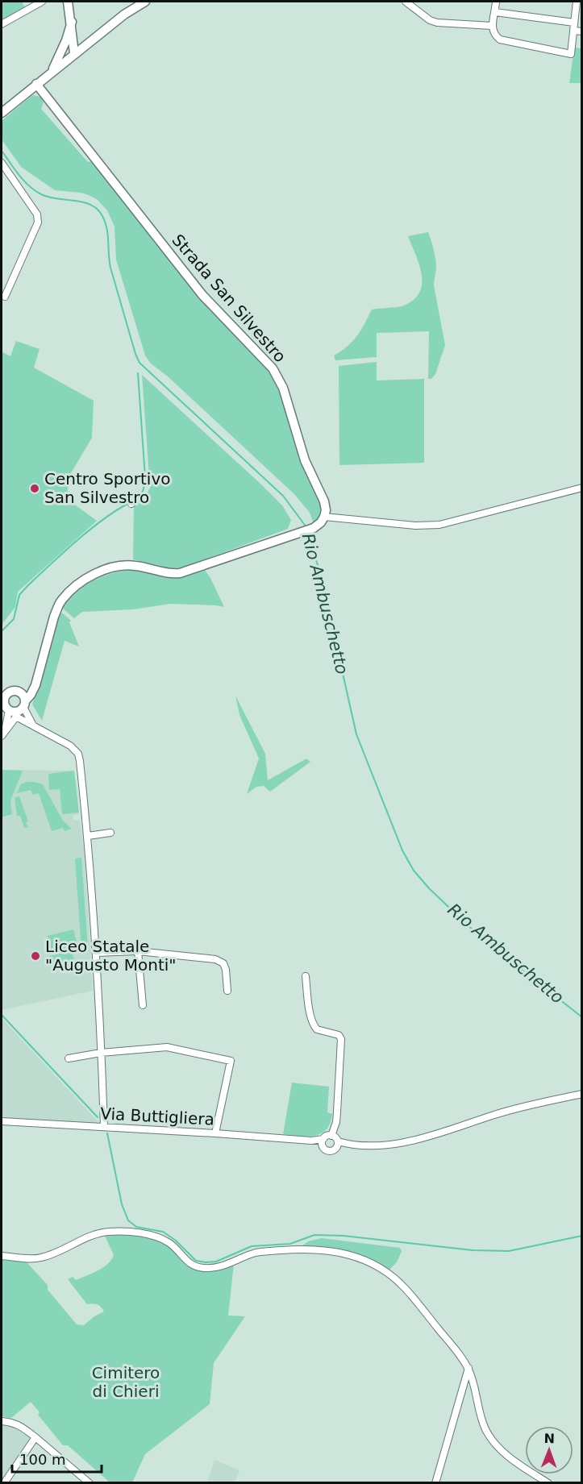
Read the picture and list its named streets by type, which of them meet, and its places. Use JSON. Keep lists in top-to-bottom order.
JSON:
{
  "streets": {
    "street": ["Strada San Silvestro", "Via Buttigliera"]
  },
  "water": ["Rio Ambuschetto"],
  "parks": ["Cimitero di Chieri"],
  "places": ["Centro Sportivo San Silvestro", "Liceo Statale \"Augusto Monti\""],
  "scale_bar": "100 m",
  "north": "top"
}
